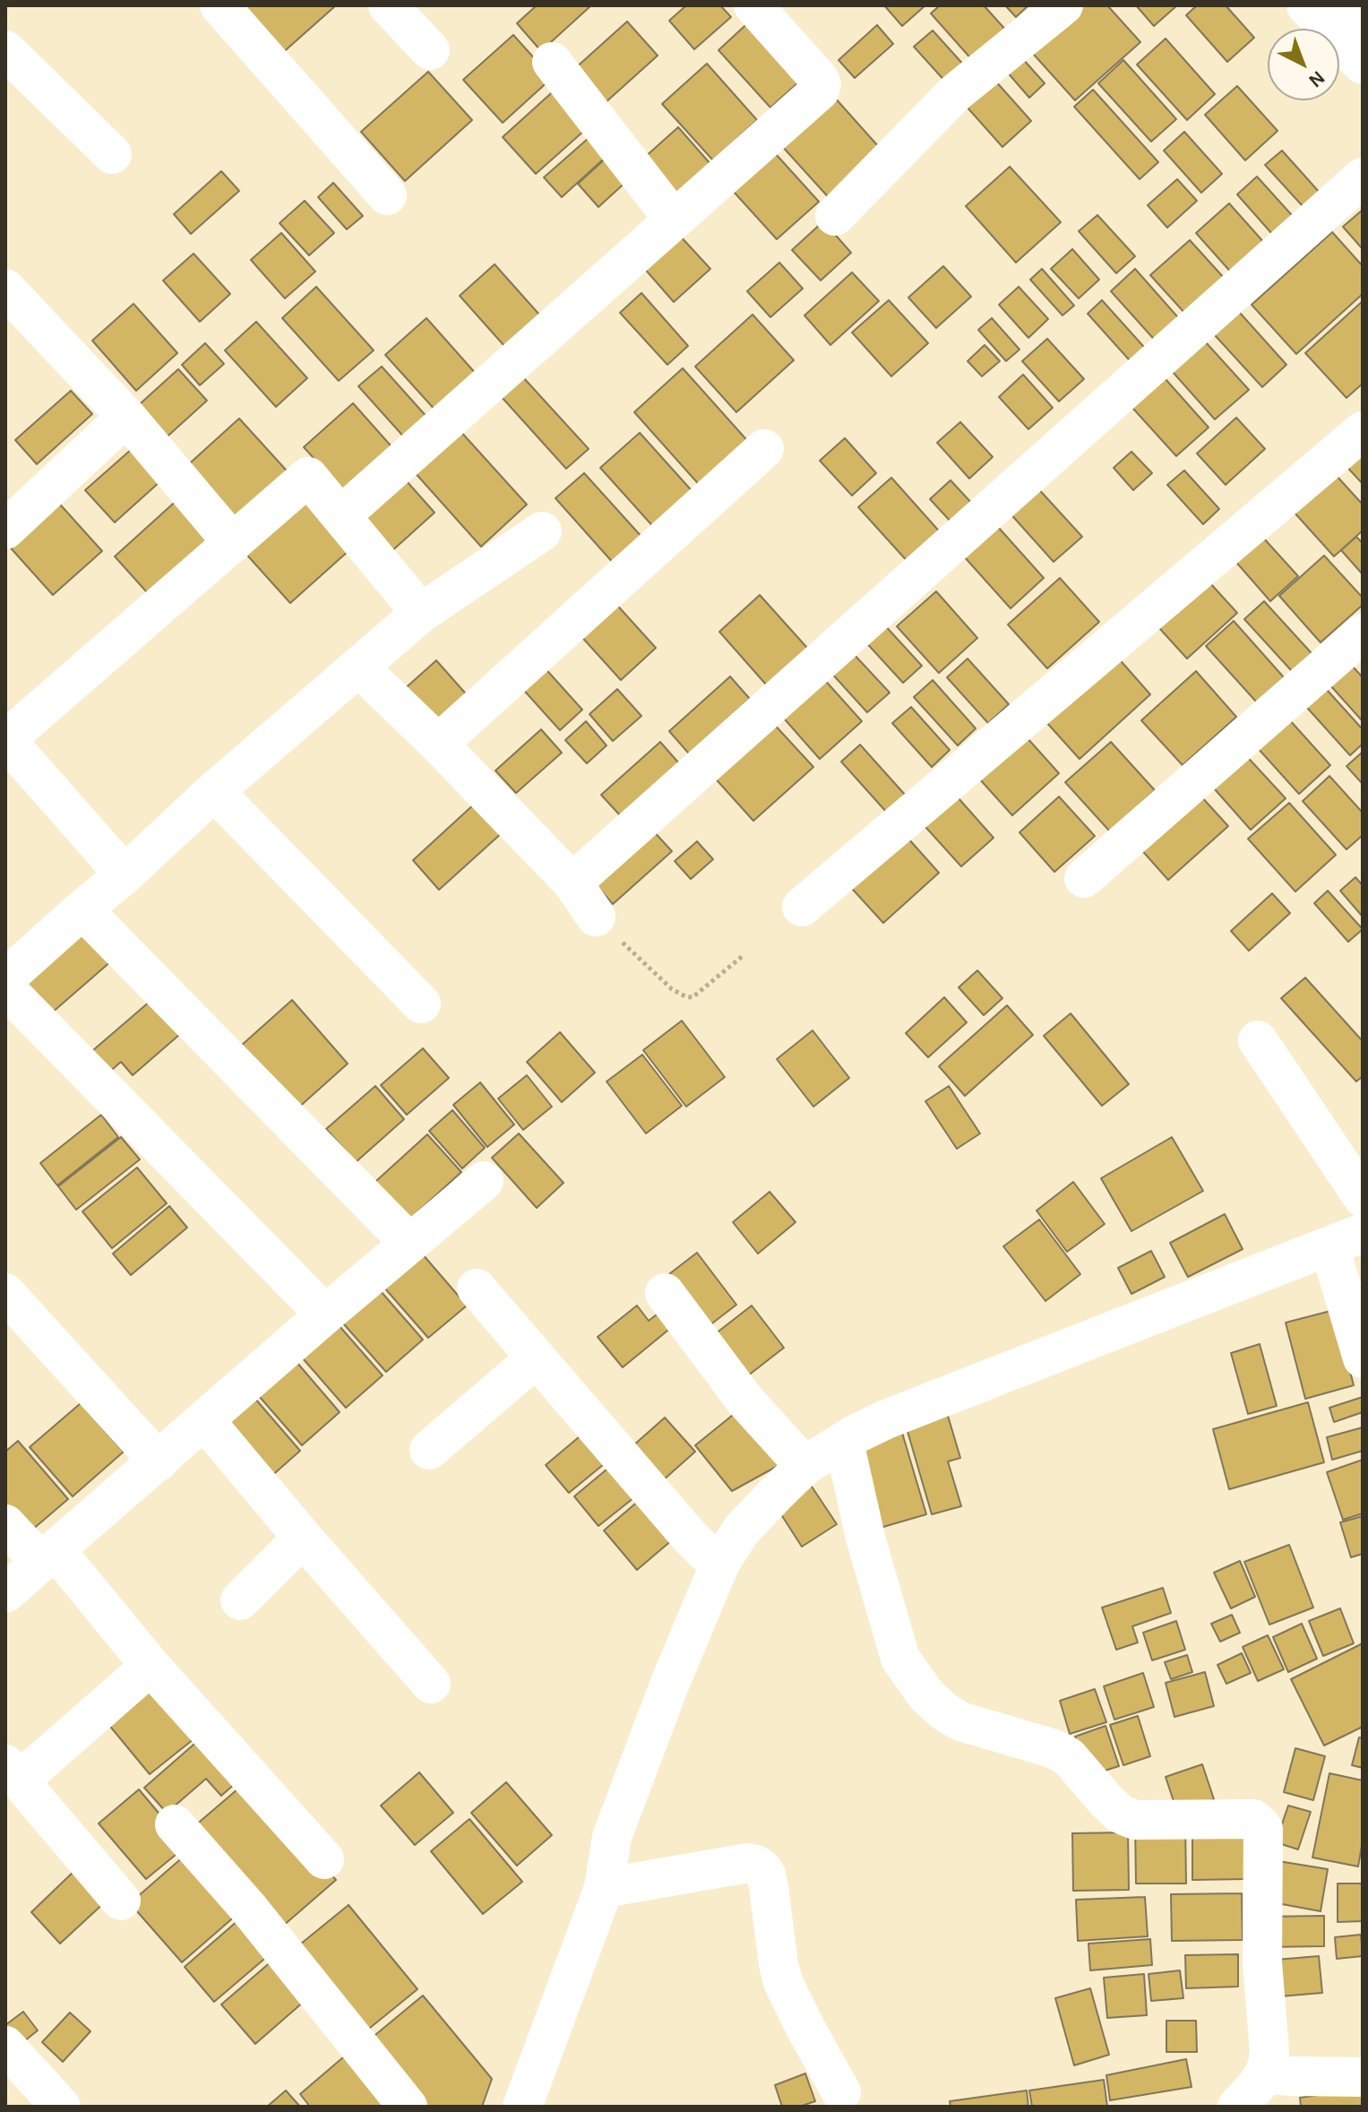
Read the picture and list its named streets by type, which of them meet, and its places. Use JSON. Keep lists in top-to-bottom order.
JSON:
{
  "north": "bottom right"
}
